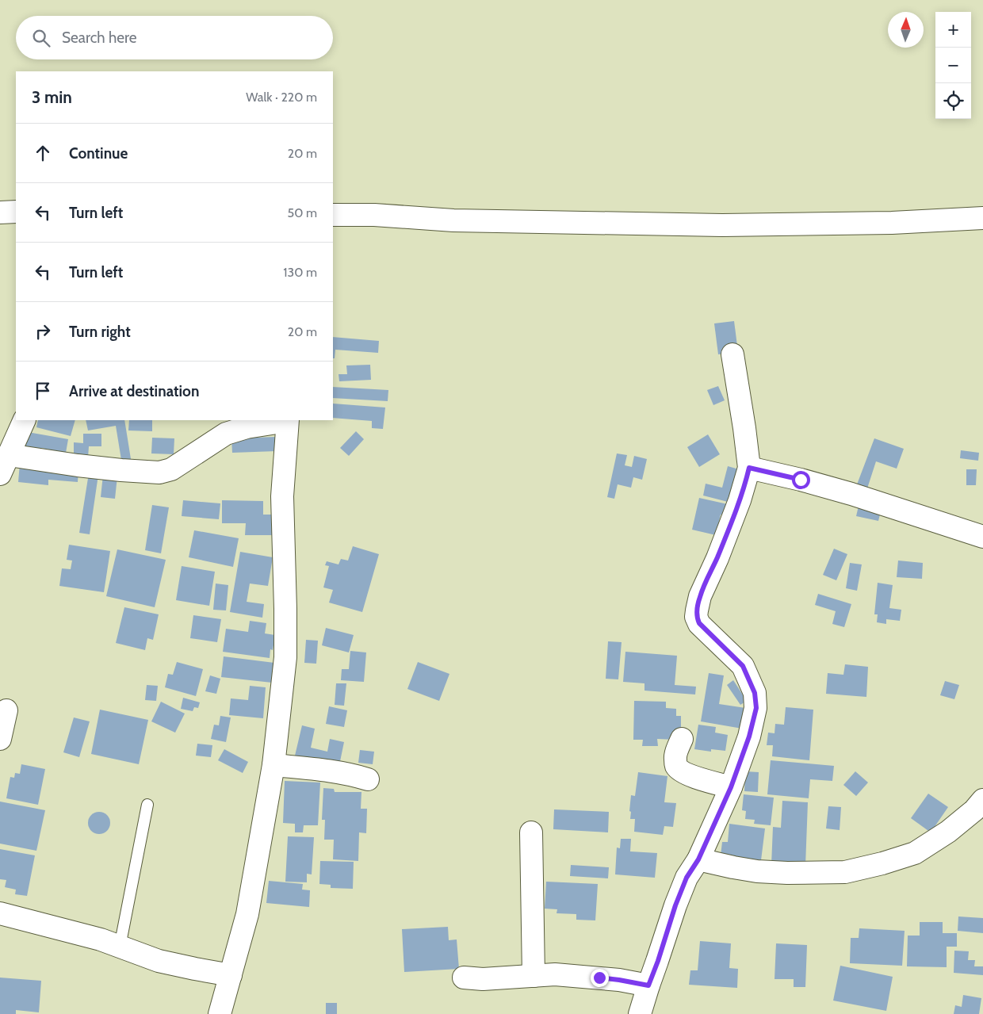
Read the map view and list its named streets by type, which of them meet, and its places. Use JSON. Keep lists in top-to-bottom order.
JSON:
{
  "north": "top",
  "page": {
    "map_buttons": ["+", "−"],
    "search": "Search here",
    "heading": ["3 min", "Walk · 220 m"],
    "list": [
      ["Continue", "20 m"],
      ["Turn left", "50 m"],
      ["Turn left", "130 m"],
      ["Turn right", "20 m"],
      "Arrive at destination"
    ]
  }
}
